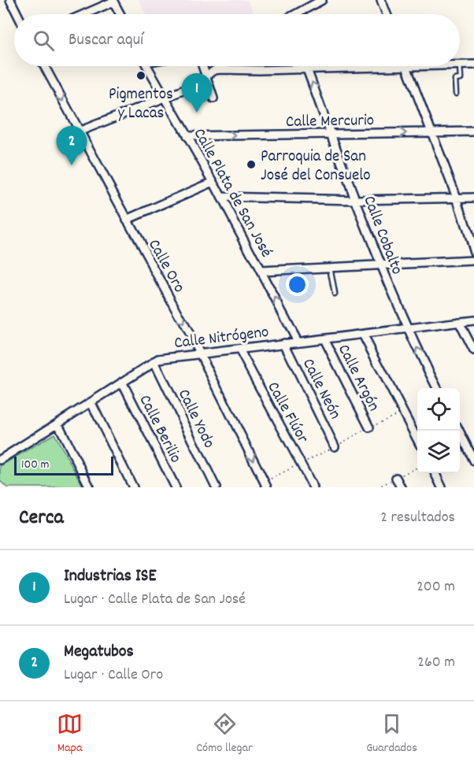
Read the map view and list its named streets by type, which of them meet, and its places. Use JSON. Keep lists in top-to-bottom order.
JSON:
{
  "streets": {
    "street": [
      "Calle Mercurio",
      "Calle Plata de San José",
      "Calle Cobalto",
      "Calle Oro",
      "Calle Nitrógeno",
      "Calle Argón",
      "Calle Neón",
      "Calle Flúor",
      "Calle Yodo",
      "Calle Berilio"
    ]
  },
  "crossings": [
    ["Calle Mercurio", "Calle Plata de San José"],
    ["Calle Mercurio", "Calle Cobalto"],
    ["Calle Plata de San José", "Calle Nitrógeno"],
    ["Calle Cobalto", "Calle Nitrógeno"],
    ["Calle Oro", "Calle Nitrógeno"],
    ["Calle Nitrógeno", "Calle Argón"],
    ["Calle Nitrógeno", "Calle Neón"],
    ["Calle Nitrógeno", "Calle Flúor"],
    ["Calle Nitrógeno", "Calle Yodo"],
    ["Calle Nitrógeno", "Calle Berilio"]
  ],
  "one_way": ["Calle Oro"],
  "places": ["Pigmentos y Lacas", "Parroquia de San José del Consuelo"],
  "scale_bar": "100 m",
  "page": {
    "search": "Buscar aquí",
    "pins": ["1", "2"],
    "scale": "100 m",
    "heading": ["Cerca", "2 resultados"],
    "list": [
      {
        "mark": "1",
        "name": "Industrias ISE",
        "note": "Lugar · Calle Plata de San José",
        "value": "200 m"
      },
      {
        "mark": "2",
        "name": "Megatubos",
        "note": "Lugar · Calle Oro",
        "value": "260 m"
      }
    ],
    "nav": ["Mapa", "Cómo llegar", "Guardados"]
  }
}
